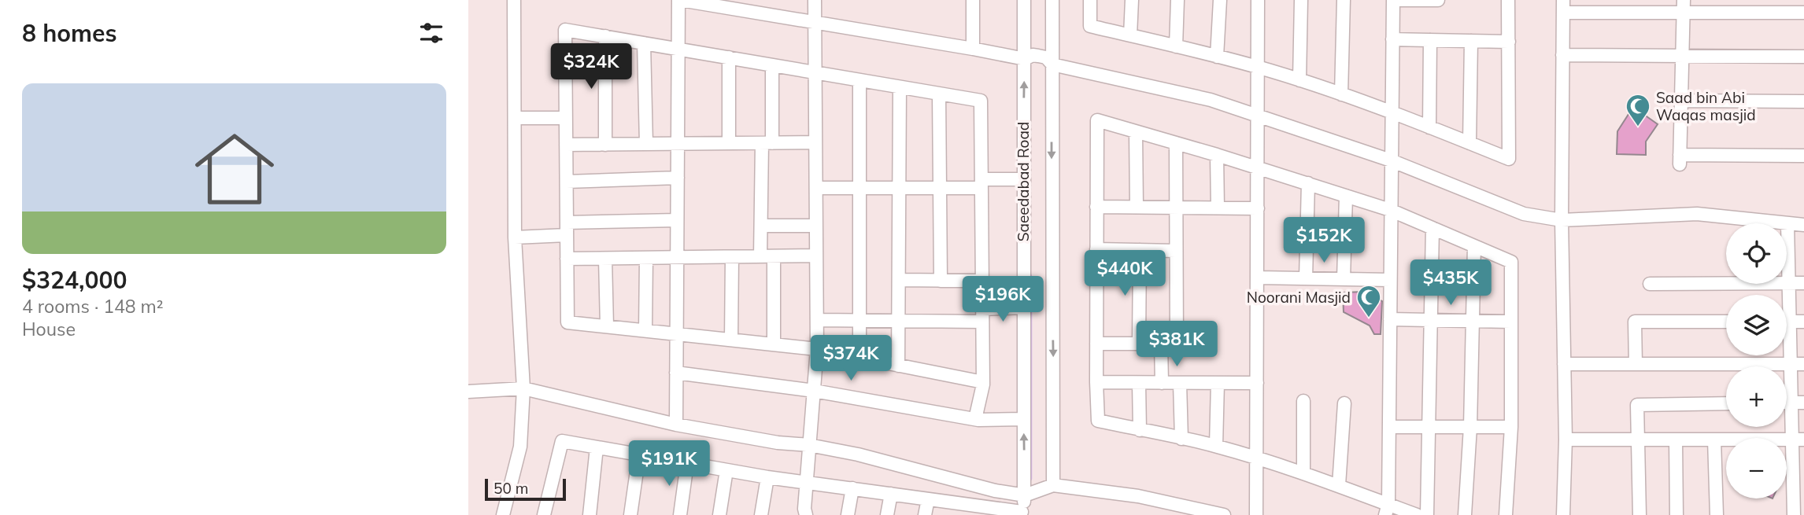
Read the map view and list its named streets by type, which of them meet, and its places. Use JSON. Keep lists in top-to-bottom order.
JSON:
{
  "streets": {
    "street": ["Saeedabad Road"]
  },
  "places": {
    "mosque": ["Saad bin Abi Waqas masjid", "Noorani Masjid"]
  },
  "scale_bar": "50 m",
  "page": {
    "heading": "8 homes",
    "price": [
      "$324K",
      "$152K",
      "$440K",
      "$435K",
      "$196K",
      "$381K",
      "$374K",
      "$191K"
    ],
    "list": [
      {
        "name": "$324,000",
        "note": "4 rooms · 148 m² · House"
      }
    ],
    "map_buttons": ["+", "−"],
    "scale": "50 m"
  }
}
